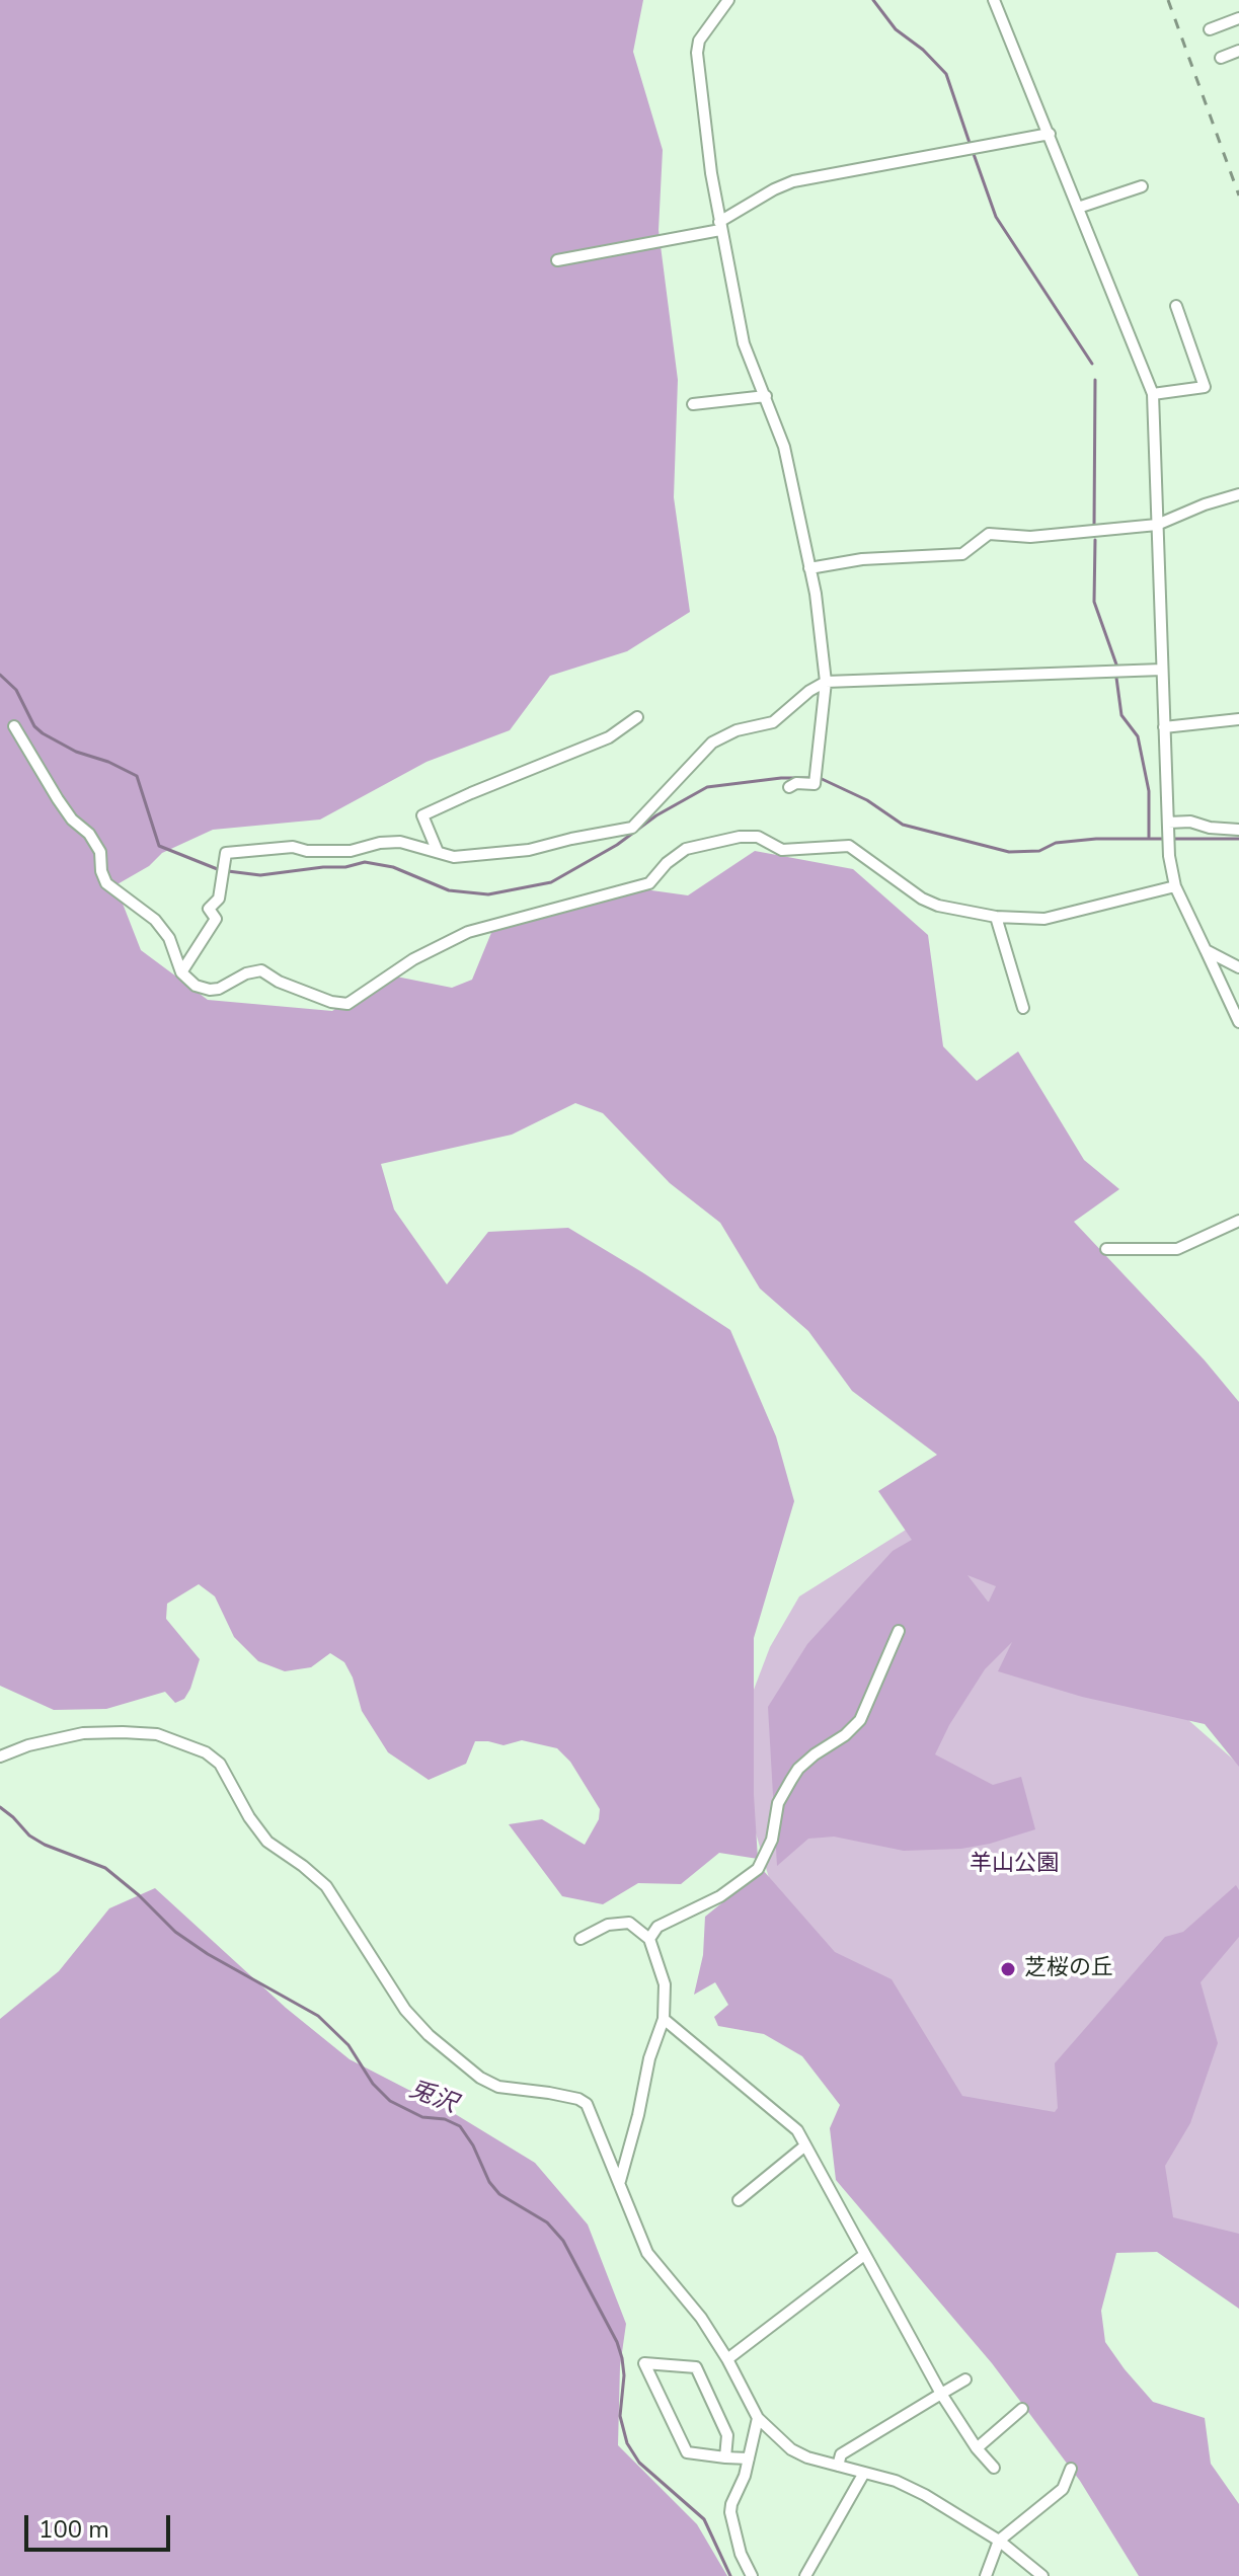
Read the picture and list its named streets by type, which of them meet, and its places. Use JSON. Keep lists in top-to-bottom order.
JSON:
{
  "water": ["兎沢"],
  "parks": ["羊山公園"],
  "places": ["芝桜の丘"],
  "scale_bar": "100 m"
}
